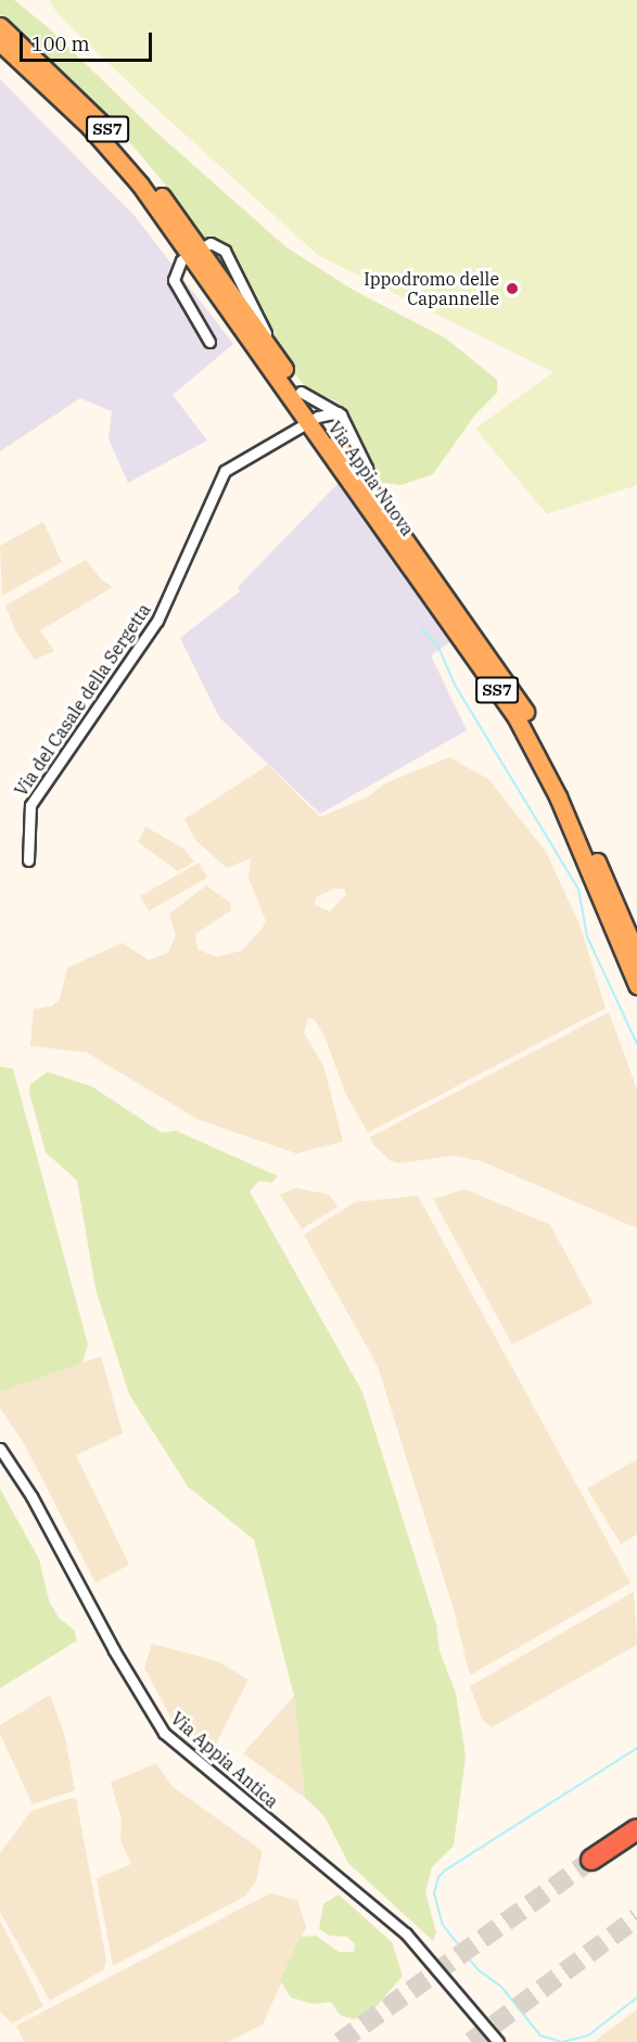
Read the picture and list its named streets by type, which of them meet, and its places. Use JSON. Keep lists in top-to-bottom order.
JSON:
{
  "streets": {
    "main road": ["SS7", "Via Appia Nuova"],
    "street": ["Via del Casale della Sergetta", "Via Appia Antica"]
  },
  "crossings": [
    ["Via Appia Nuova", "Via del Casale della Sergetta"]
  ],
  "places": ["Ippodromo delle Capannelle"],
  "scale_bar": "100 m"
}
